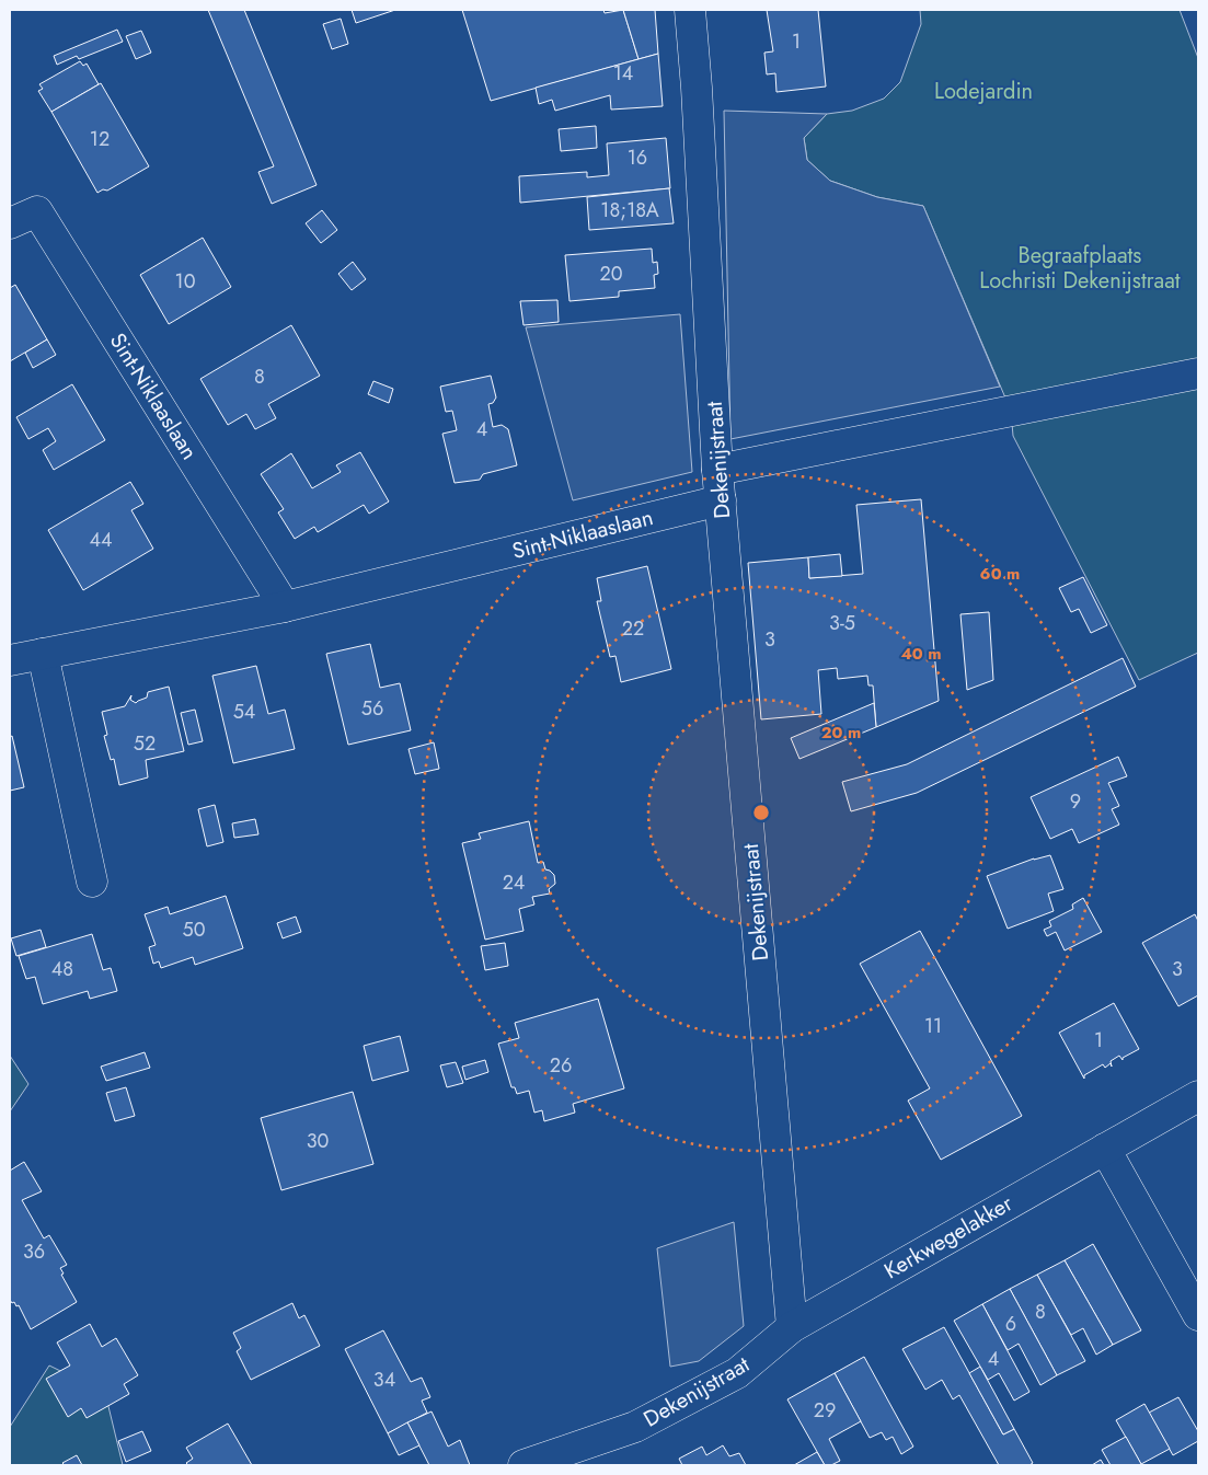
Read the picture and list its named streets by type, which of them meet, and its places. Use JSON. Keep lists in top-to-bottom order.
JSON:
{
  "streets": {
    "street": ["Sint-Niklaaslaan", "Dekenijstraat", "Kerkwegelakker"]
  },
  "crossings": [
    ["Sint-Niklaaslaan", "Dekenijstraat"],
    ["Dekenijstraat", "Kerkwegelakker"]
  ],
  "parks": ["Lodejardin", "Begraafplaats Lochristi Dekenijstraat"],
  "house_numbers": [
    "1",
    "14",
    "12",
    "16",
    "18;18A",
    "20",
    "10",
    "8",
    "4",
    "44",
    "3-5",
    "22",
    "3",
    "56",
    "54",
    "52",
    "9",
    "24",
    "50",
    "48",
    "3",
    "11",
    "1",
    "26",
    "30",
    "36",
    "8",
    "6",
    "4",
    "34",
    "29"
  ],
  "rings": ["60 m", "40 m", "20 m"]
}
